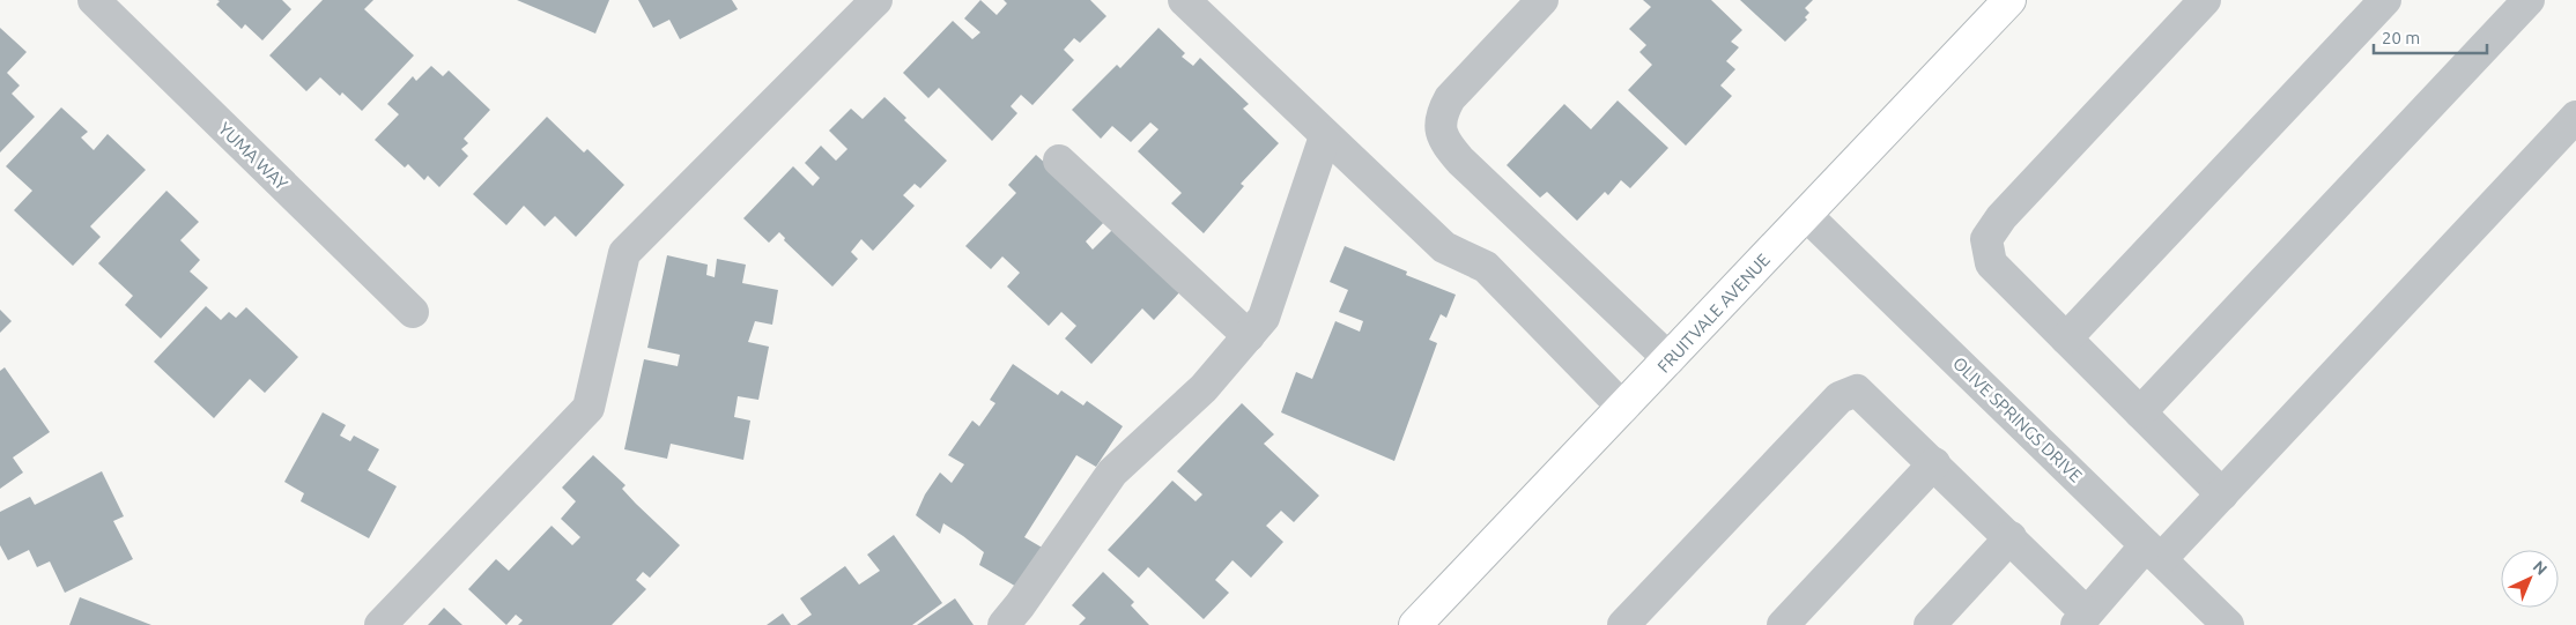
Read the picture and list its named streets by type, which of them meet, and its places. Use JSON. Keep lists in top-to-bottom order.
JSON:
{
  "streets": {
    "main road": ["FRUITVALE AVENUE"],
    "street": ["YUMA WAY", "OLIVE SPRINGS DRIVE"]
  },
  "crossings": [
    ["FRUITVALE AVENUE", "OLIVE SPRINGS DRIVE"]
  ],
  "scale_bar": "20 m",
  "north": "top right"
}
